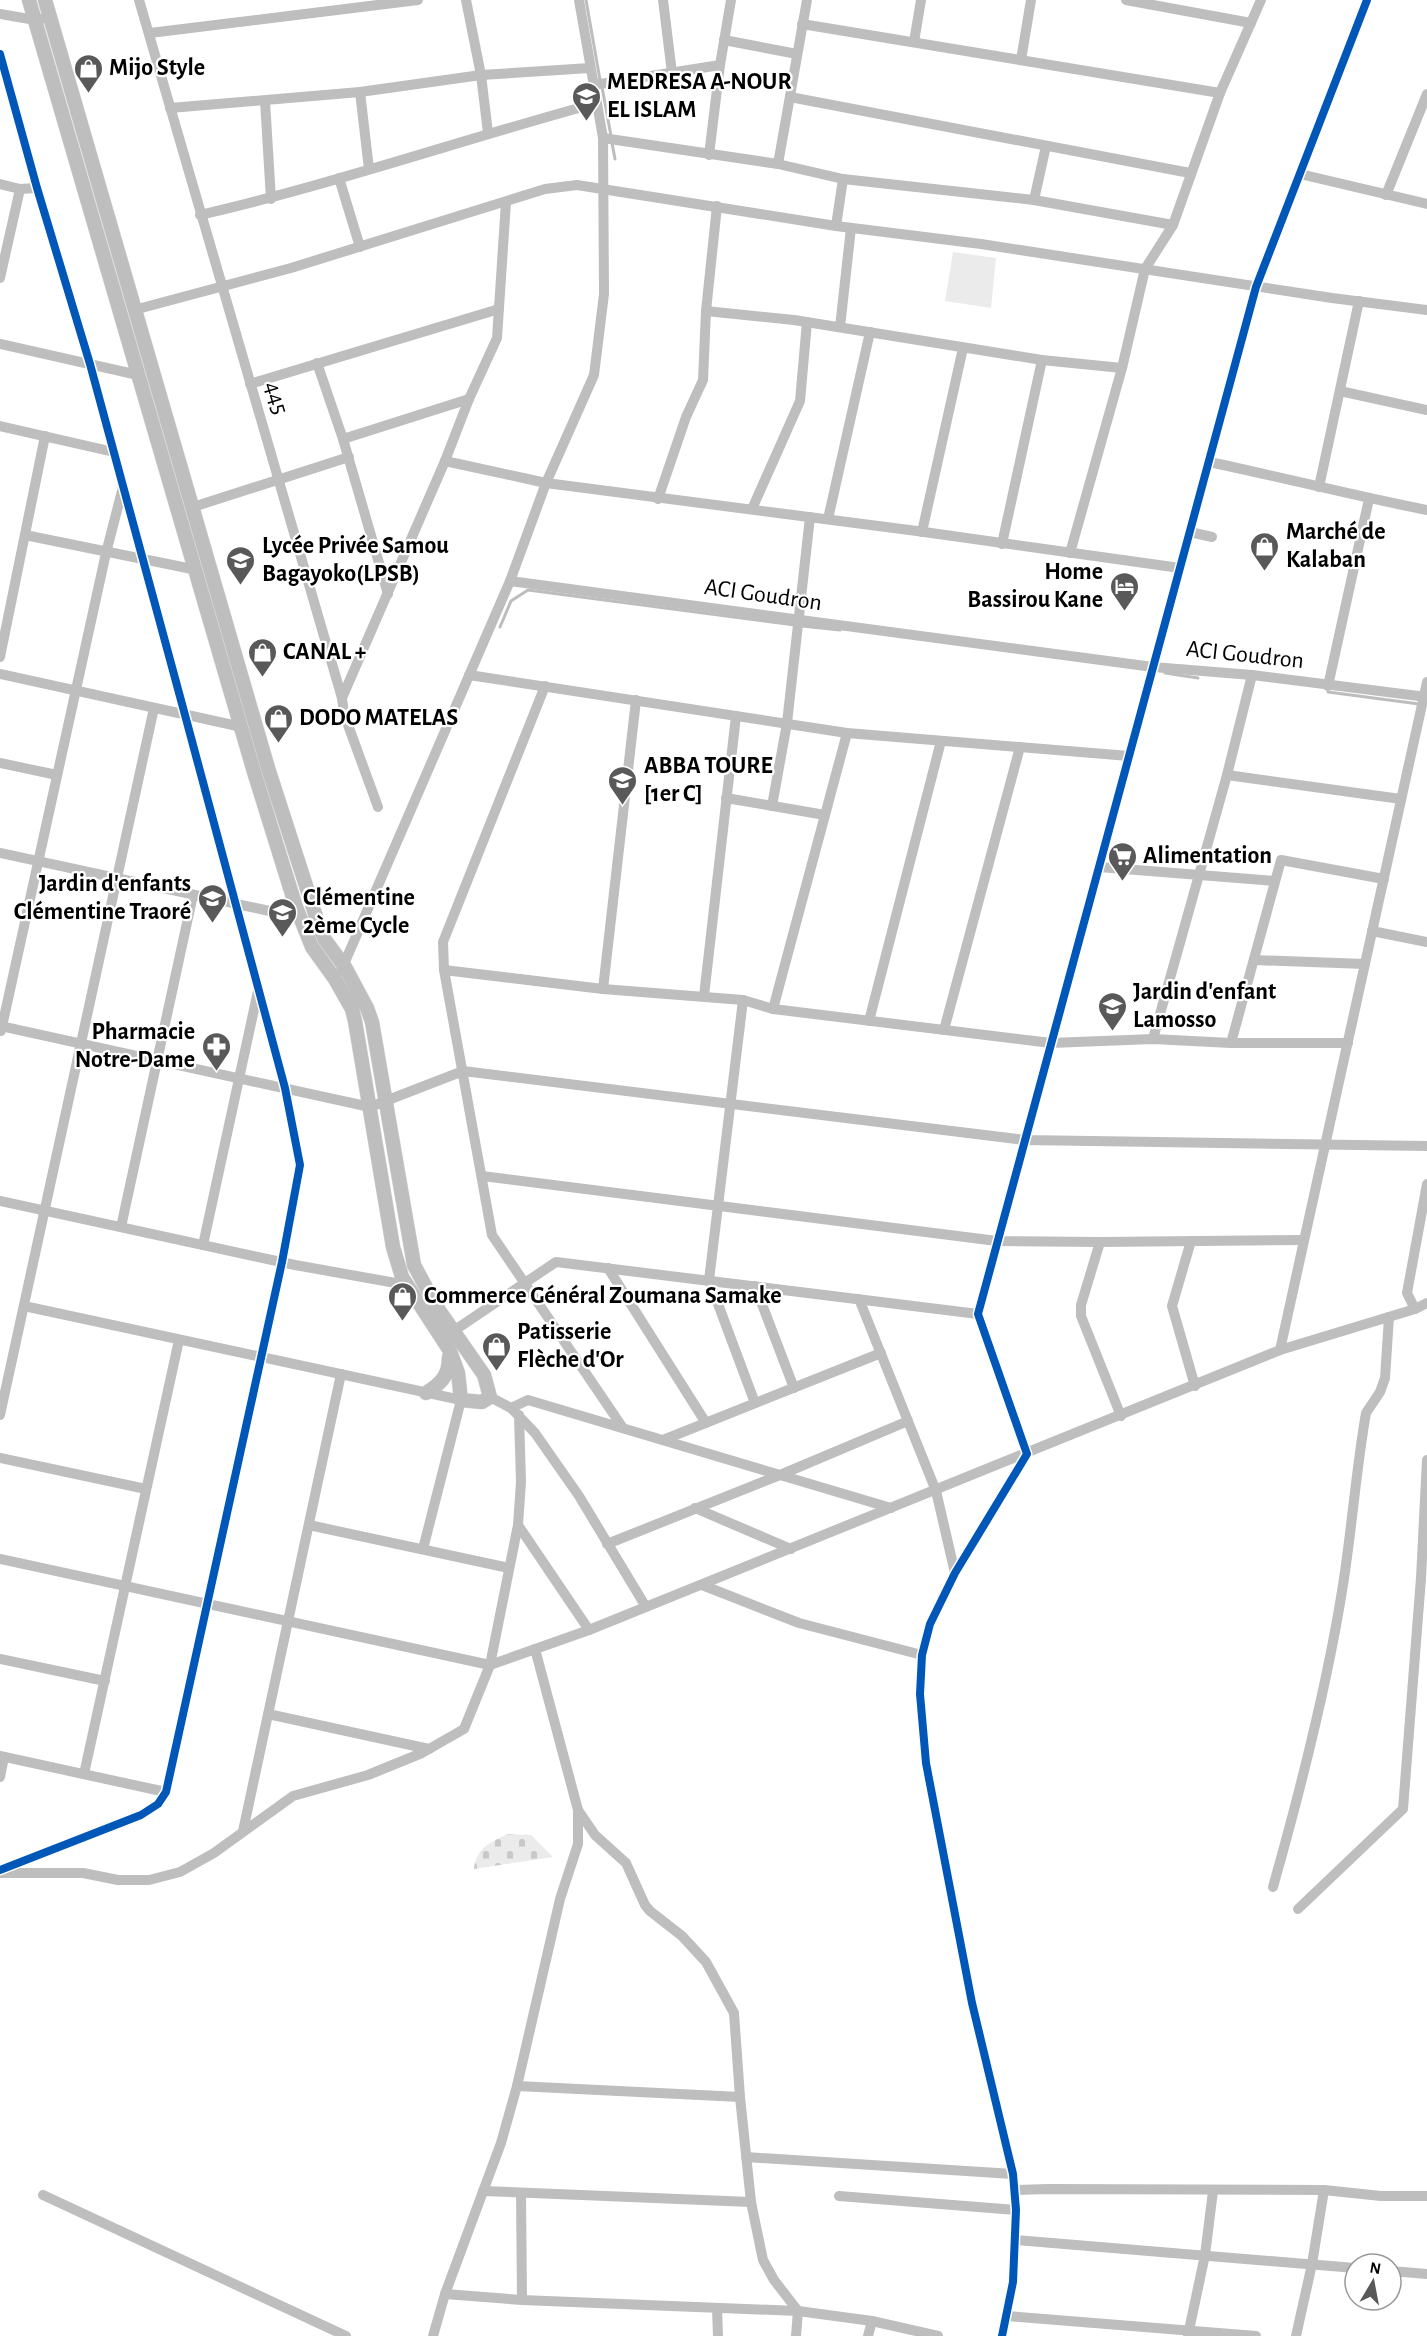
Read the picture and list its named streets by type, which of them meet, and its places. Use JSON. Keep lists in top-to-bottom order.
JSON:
{
  "streets": {
    "street": ["445", "ACI Goudron"]
  },
  "places": {
    "shop": [
      "Mijo Style",
      "Marché de Kalaban",
      "CANAL +",
      "DODO MATELAS",
      "Commerce Général Zoumana Samake",
      "Patisserie Flèche d'Or"
    ],
    "school or university": [
      "MEDRESA A-NOUR EL ISLAM",
      "Lycée Privée Samou Bagayoko(LPSB)",
      "ABBA TOURE [1er C]",
      "Jardin d'enfants Clémentine Traoré",
      "Clémentine 2ème Cycle",
      "Jardin d'enfant Lamosso"
    ],
    "hotel": ["Home Bassirou Kane"],
    "supermarket": ["Alimentation"],
    "pharmacy": ["Pharmacie Notre-Dame"]
  },
  "north": "top"
}
